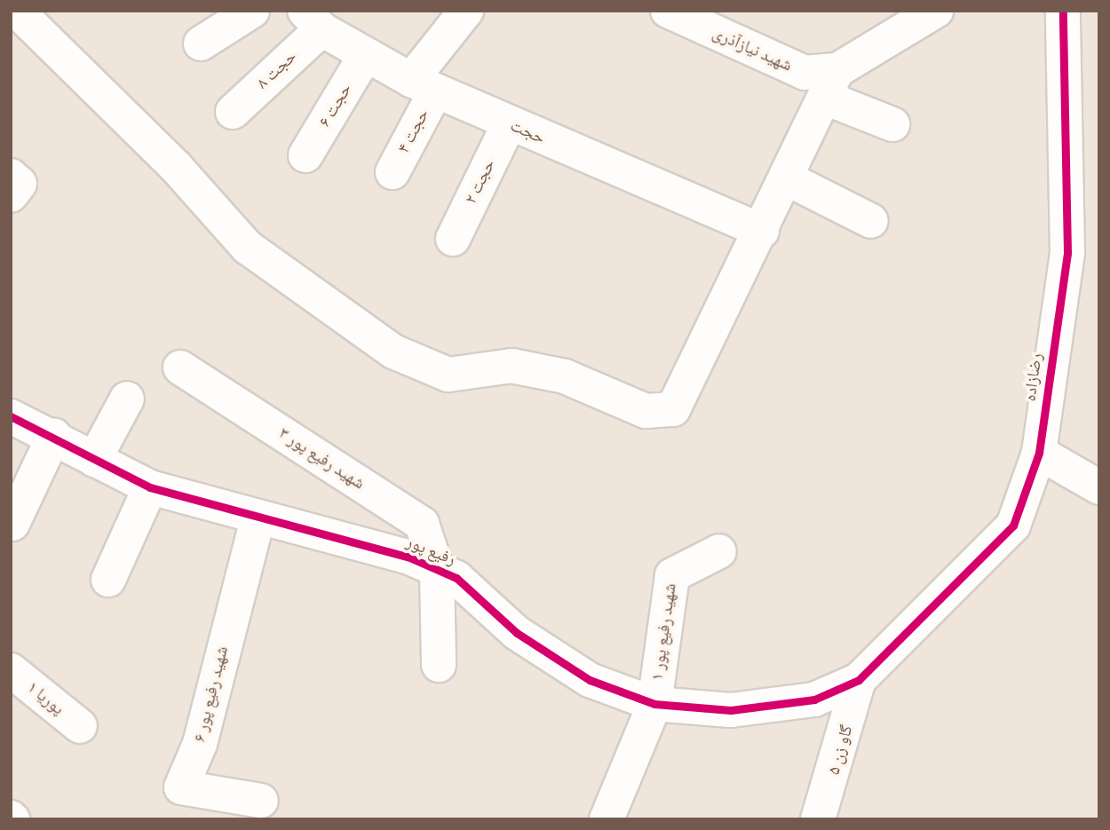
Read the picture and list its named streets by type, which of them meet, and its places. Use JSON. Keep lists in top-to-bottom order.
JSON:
{
  "streets": {
    "street": [
      "شهید نیازآذری",
      "حجت ۸",
      "حجت ۶",
      "حجت ۴",
      "حجت",
      "حجت ۲",
      "رضازاده",
      "شهید رفیع پور ۳",
      "رفیع پور",
      "شهید رفیع پور ۱",
      "شهید رفیع پور ۶",
      "پوریا ۱",
      "گاو زن ۵"
    ]
  },
  "crossings": [
    ["حجت ۸", "حجت"],
    ["حجت ۶", "حجت"],
    ["حجت ۴", "حجت"],
    ["حجت", "حجت ۲"],
    ["رضازاده", "رفیع پور"],
    ["رضازاده", "گاو زن ۵"],
    ["شهید رفیع پور ۳", "رفیع پور"],
    ["رفیع پور", "شهید رفیع پور ۱"],
    ["رفیع پور", "شهید رفیع پور ۶"],
    ["رفیع پور", "گاو زن ۵"]
  ]
}
